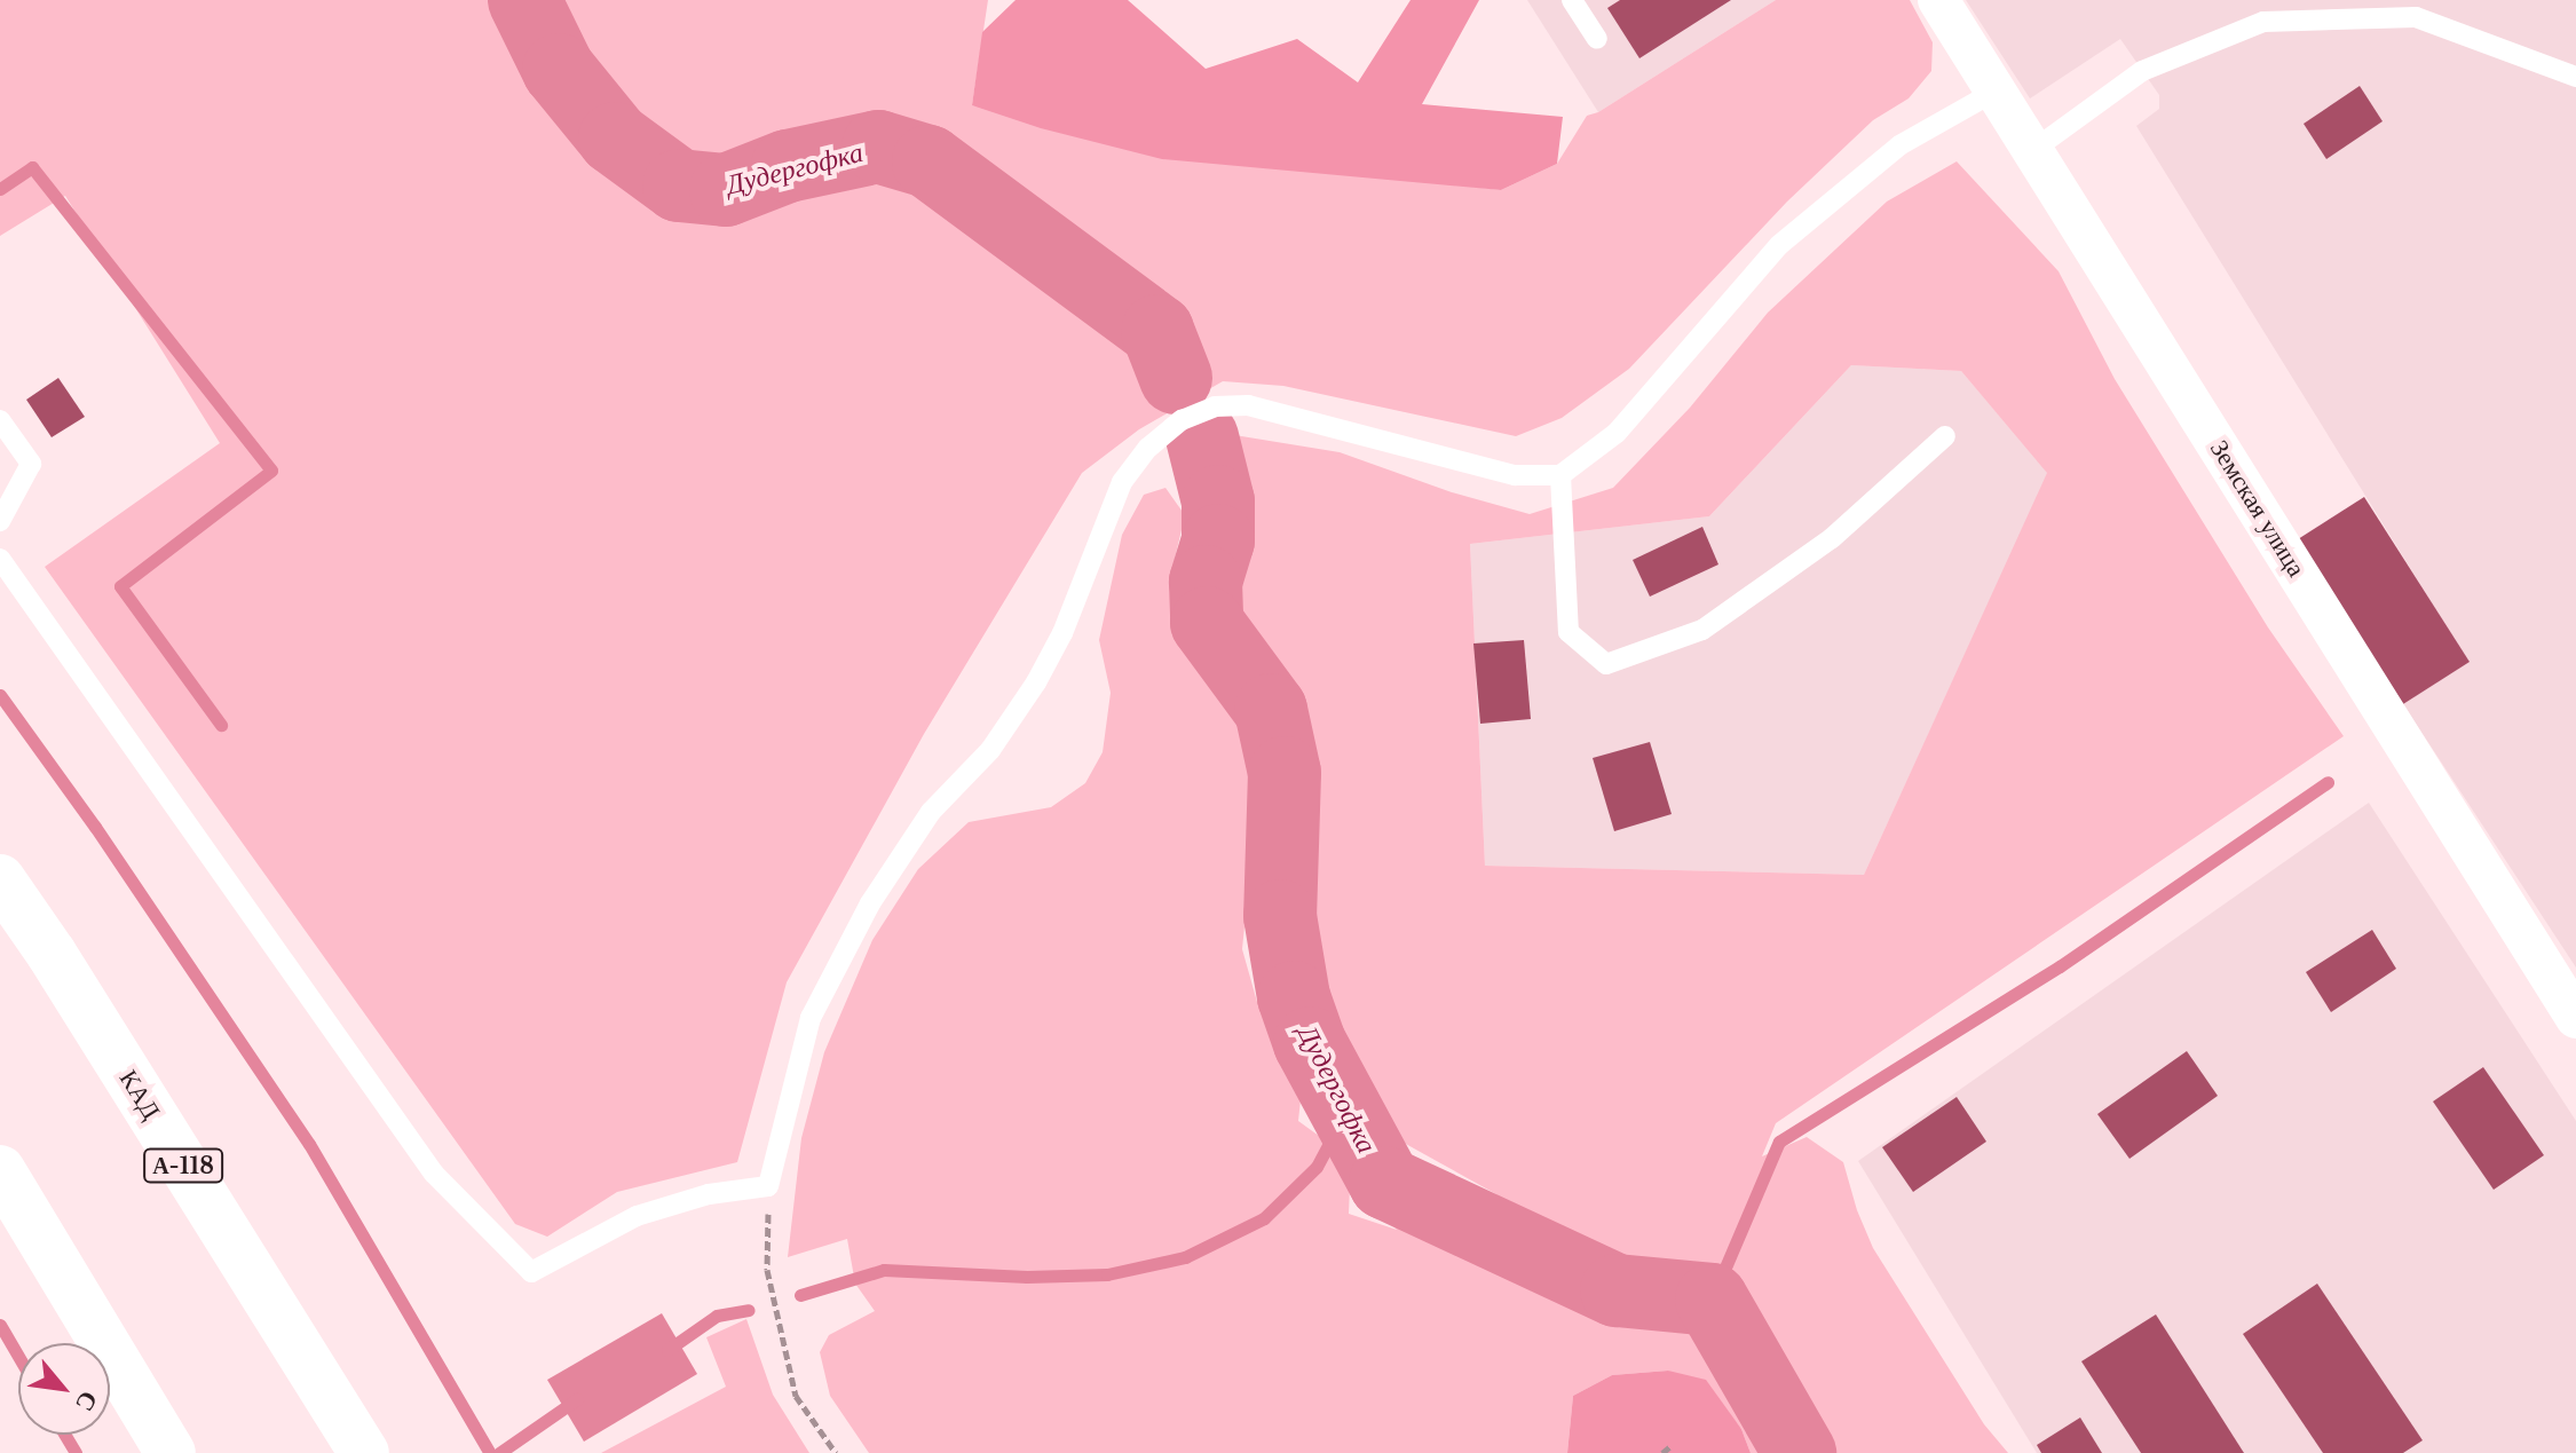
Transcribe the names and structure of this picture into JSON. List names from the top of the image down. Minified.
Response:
{"streets":{"highway":["КАД","А-118"],"street":["Земская улица"]},"water":["Дудергофка"],"north":"bottom right"}
